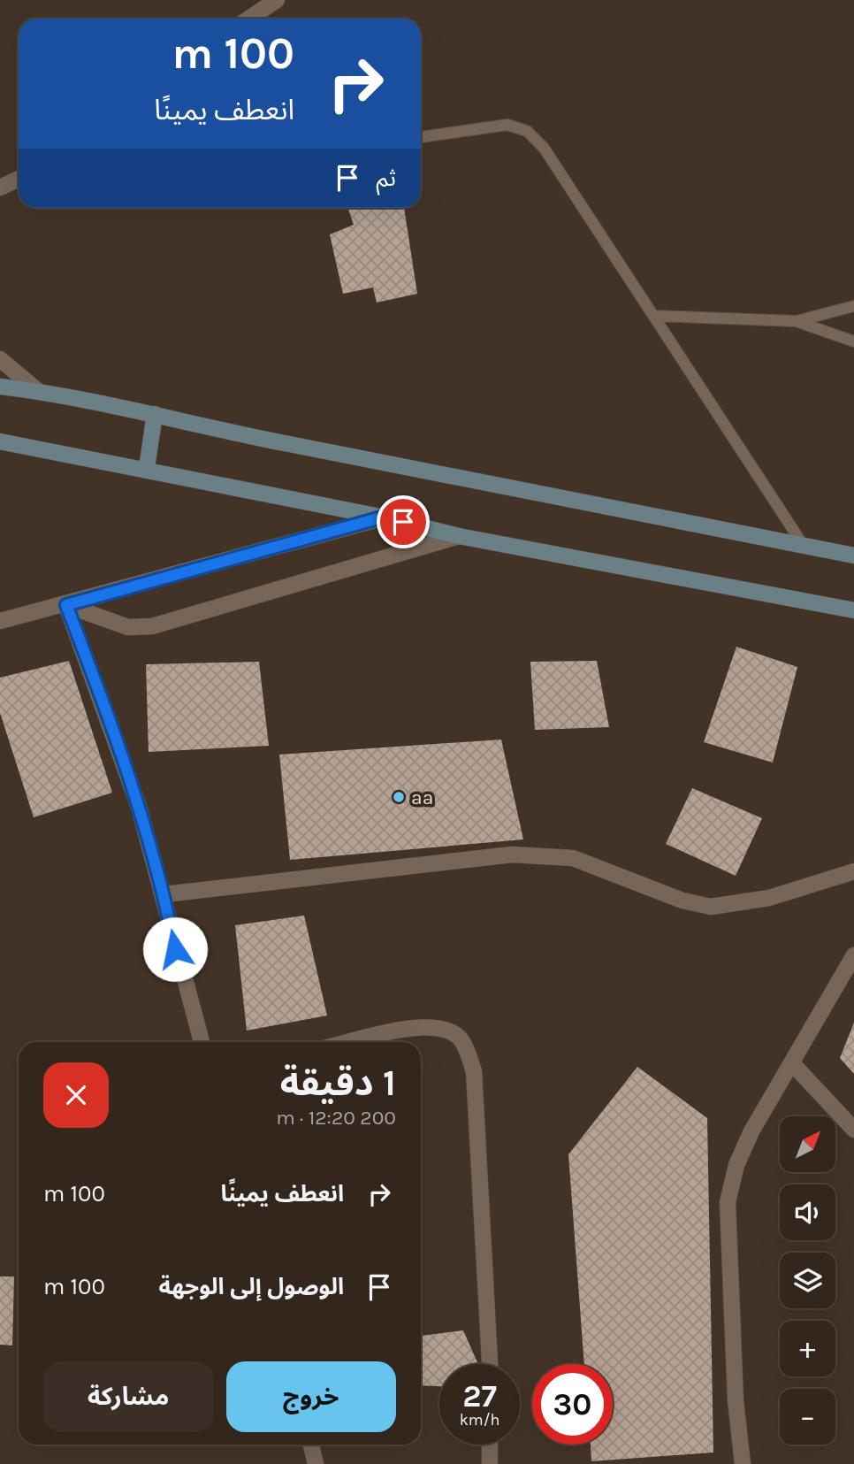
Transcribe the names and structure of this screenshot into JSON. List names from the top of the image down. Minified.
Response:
{"places":["aa"],"north":"top right","page":{"turn":["100 m","انعطف يمينًا"],"then":"ثم","heading":["1 دقيقة","200 m · 12:20"],"map_buttons":["+","−"],"list":[{"name":"انعطف يمينًا","value":"100 m"},{"name":"الوصول إلى الوجهة","value":"100 m"}],"buttons":["خروج","مشاركة"],"speed":"27 km/h","limit":"30"}}
